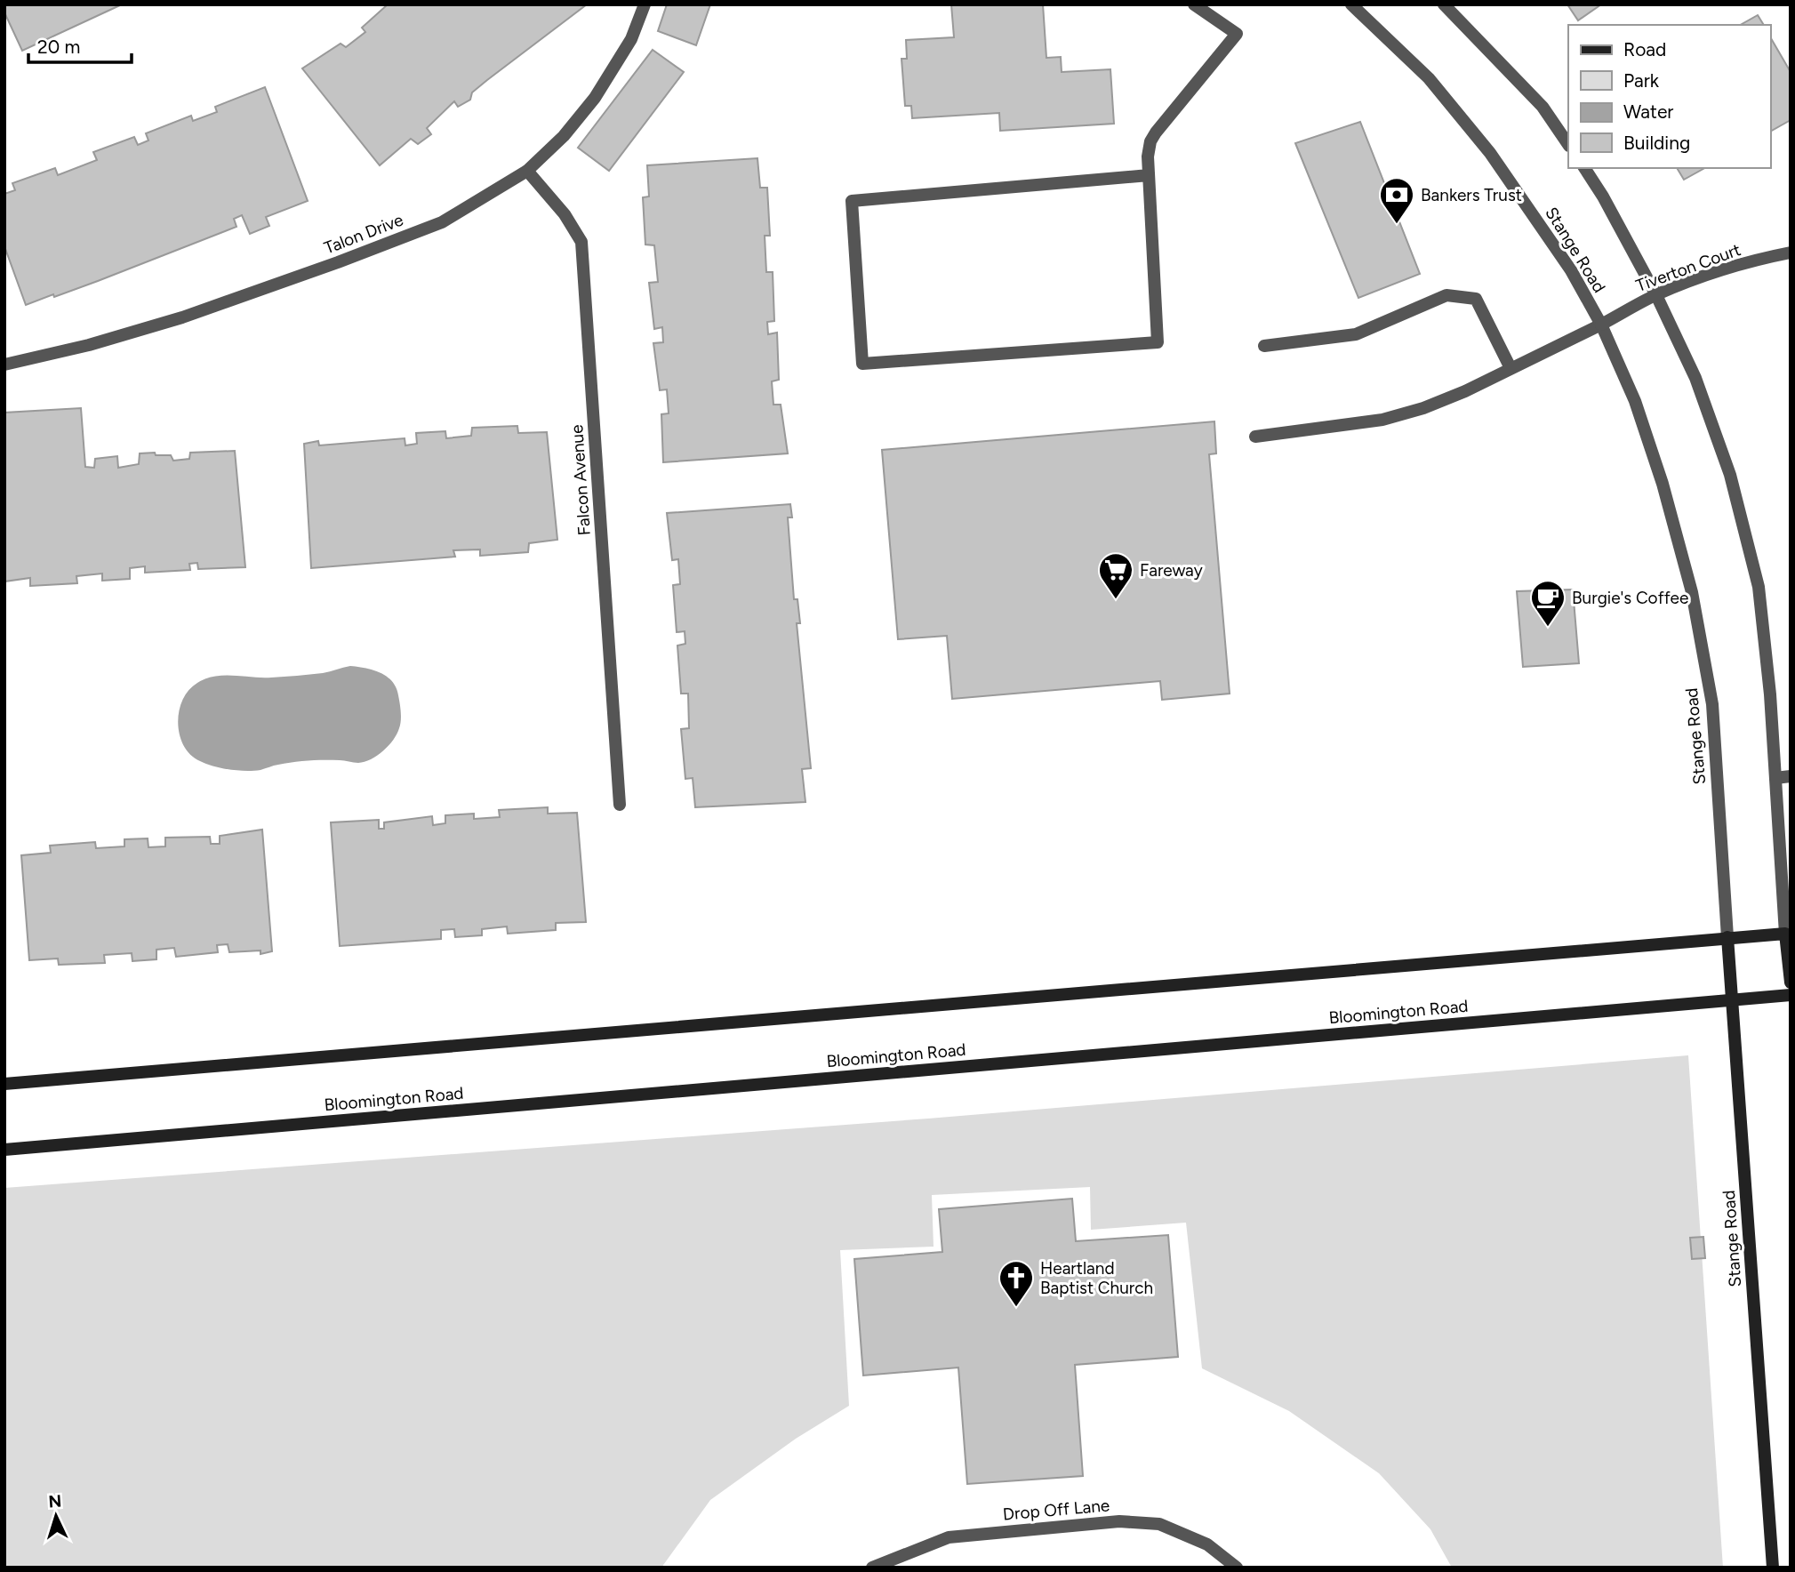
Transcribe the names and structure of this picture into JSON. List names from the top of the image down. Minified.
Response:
{"streets":{"main road":["Stange Road","Bloomington Road"],"street":["Talon Drive","Tiverton Court","Falcon Avenue","Drop Off Lane"]},"crossings":[["Talon Drive","Falcon Avenue"],["Stange Road","Tiverton Court"],["Stange Road","Bloomington Road"]],"places":{"bank":["Bankers Trust"],"supermarket":["Fareway"],"cafe":["Burgie's Coffee"],"church":["Heartland Baptist Church"]},"legend":["Road","Park","Water","Building"],"scale_bar":"20 m","north":"top"}
